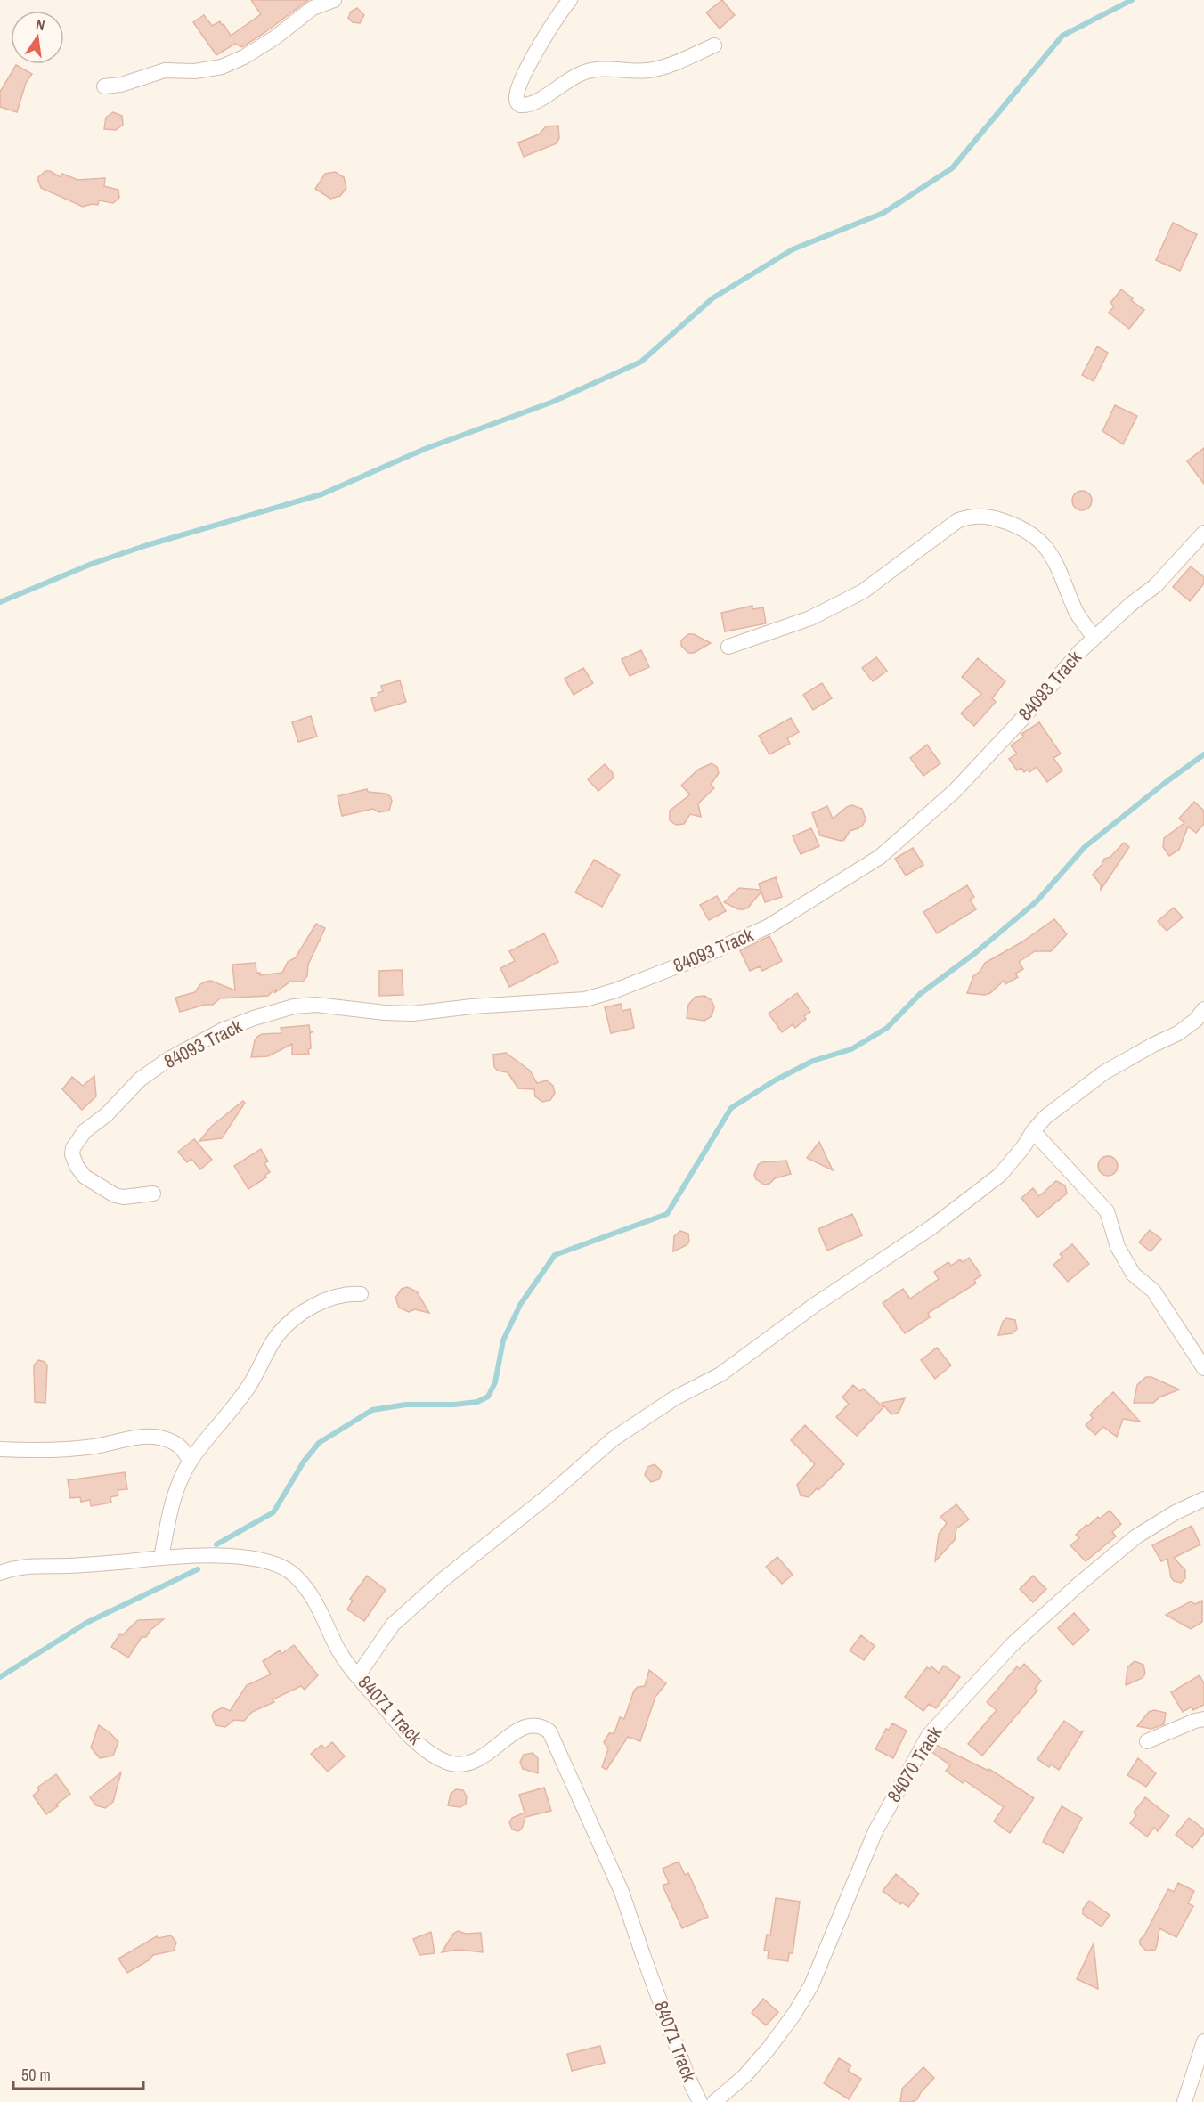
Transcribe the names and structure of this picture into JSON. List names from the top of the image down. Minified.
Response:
{"streets":{"street":["84093 Track","84071 Track","84070 Track"]},"scale_bar":"50 m","north":"top"}
